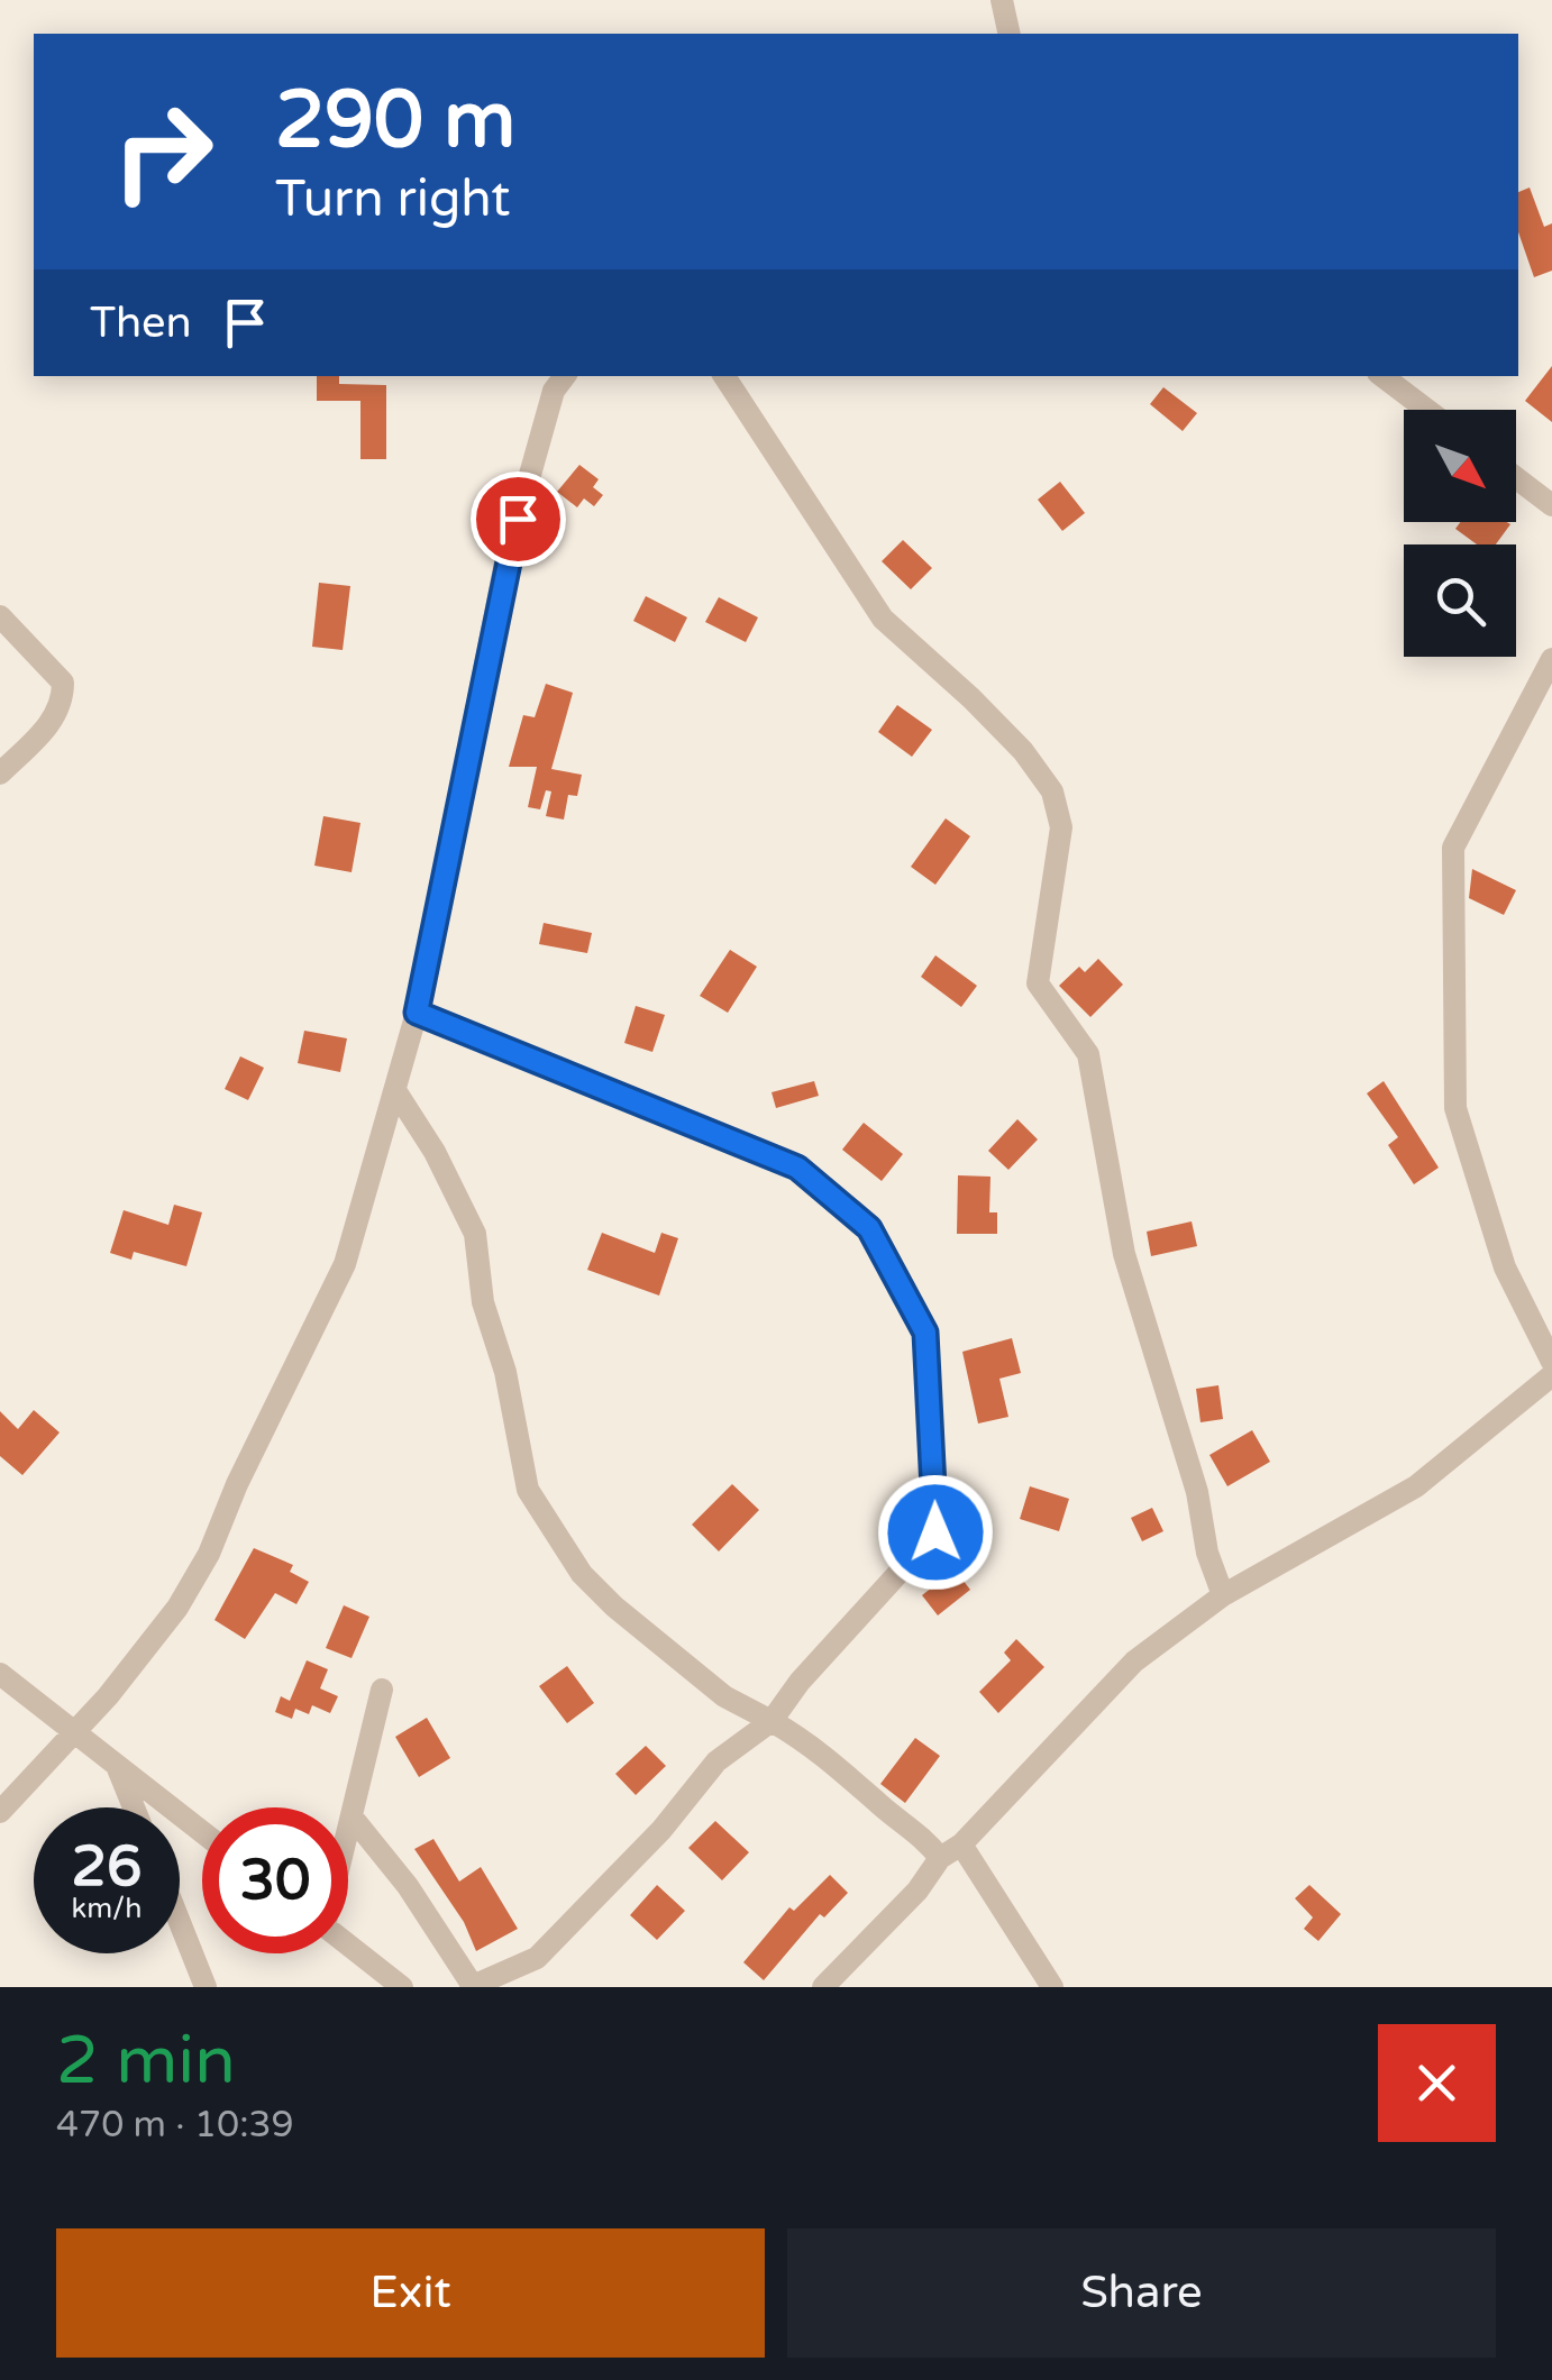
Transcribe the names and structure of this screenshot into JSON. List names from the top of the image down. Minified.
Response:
{"north":"bottom right","page":{"turn":["290 m","Turn right"],"then":"Then","speed":"26 km/h","limit":"30","heading":["2 min","470 m · 10:39"],"buttons":["Exit","Share"]}}
